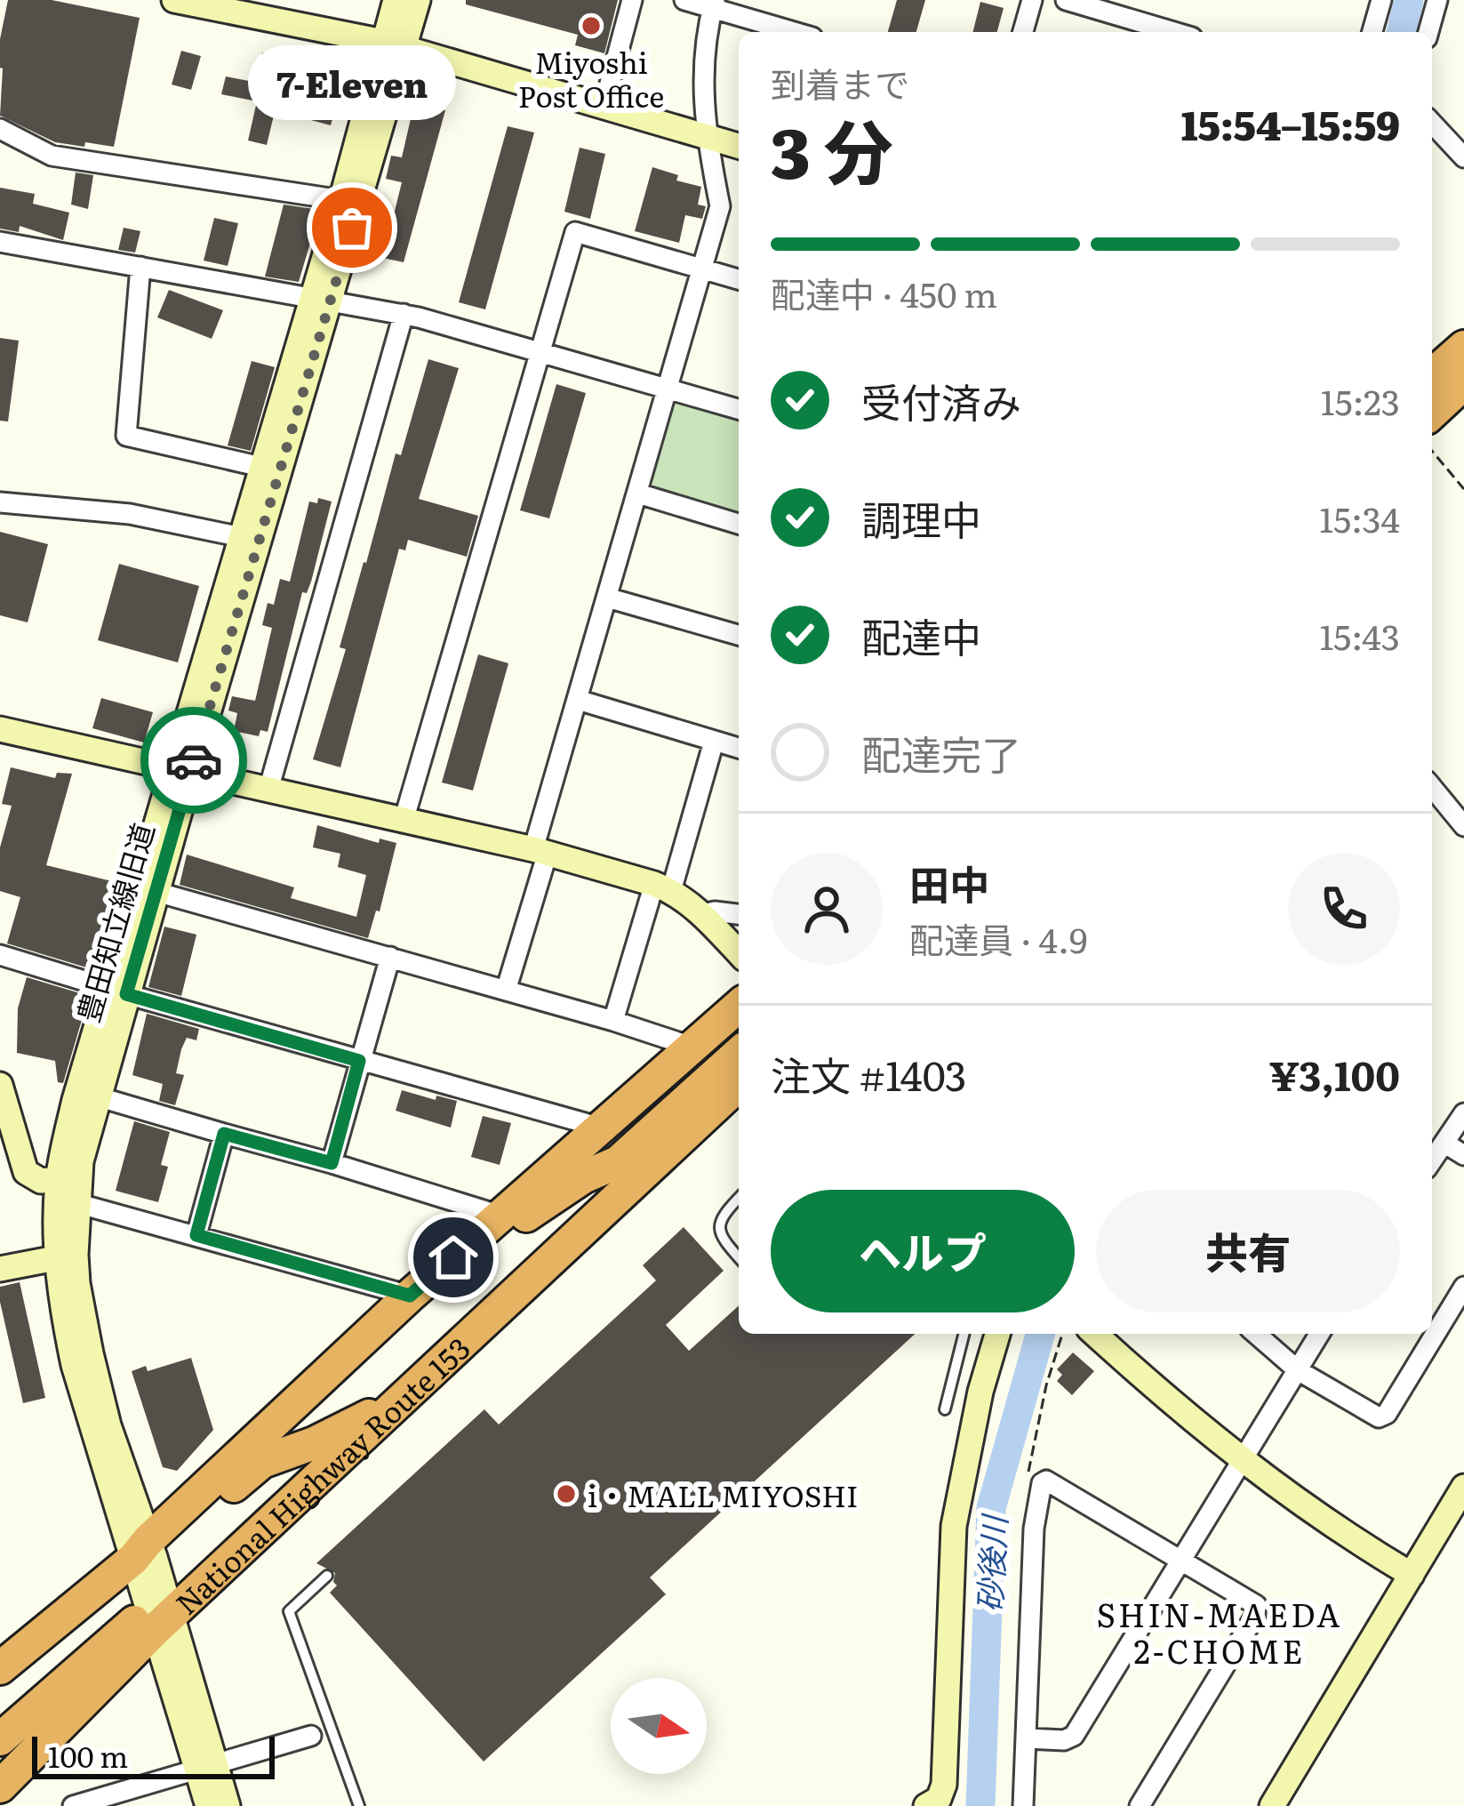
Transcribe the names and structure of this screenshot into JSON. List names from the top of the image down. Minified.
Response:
{"streets":{"highway":["National Highway Route 153"],"street":["豊田知立線旧道"]},"crossings":[["豊田知立線旧道","National Highway Route 153"]],"districts":["SHIN-MAEDA 2-CHOME"],"water":["砂後川"],"places":["Miyoshi Post Office","7-Eleven","i・MALL MIYOSHI"],"scale_bar":"100 m","north":"right","page":{"heading":["3 分","到着まで","15:54–15:59"],"panel":["田中","配達員 · 4.9","注文 #1403","¥3,100"],"bubble":"7-Eleven","bar":"配達中 · 450 m","list":[["受付済み","15:23"],["調理中","15:34"],["配達中","15:43"],"配達完了"],"buttons":["ヘルプ","共有"],"scale":"100 m"}}
